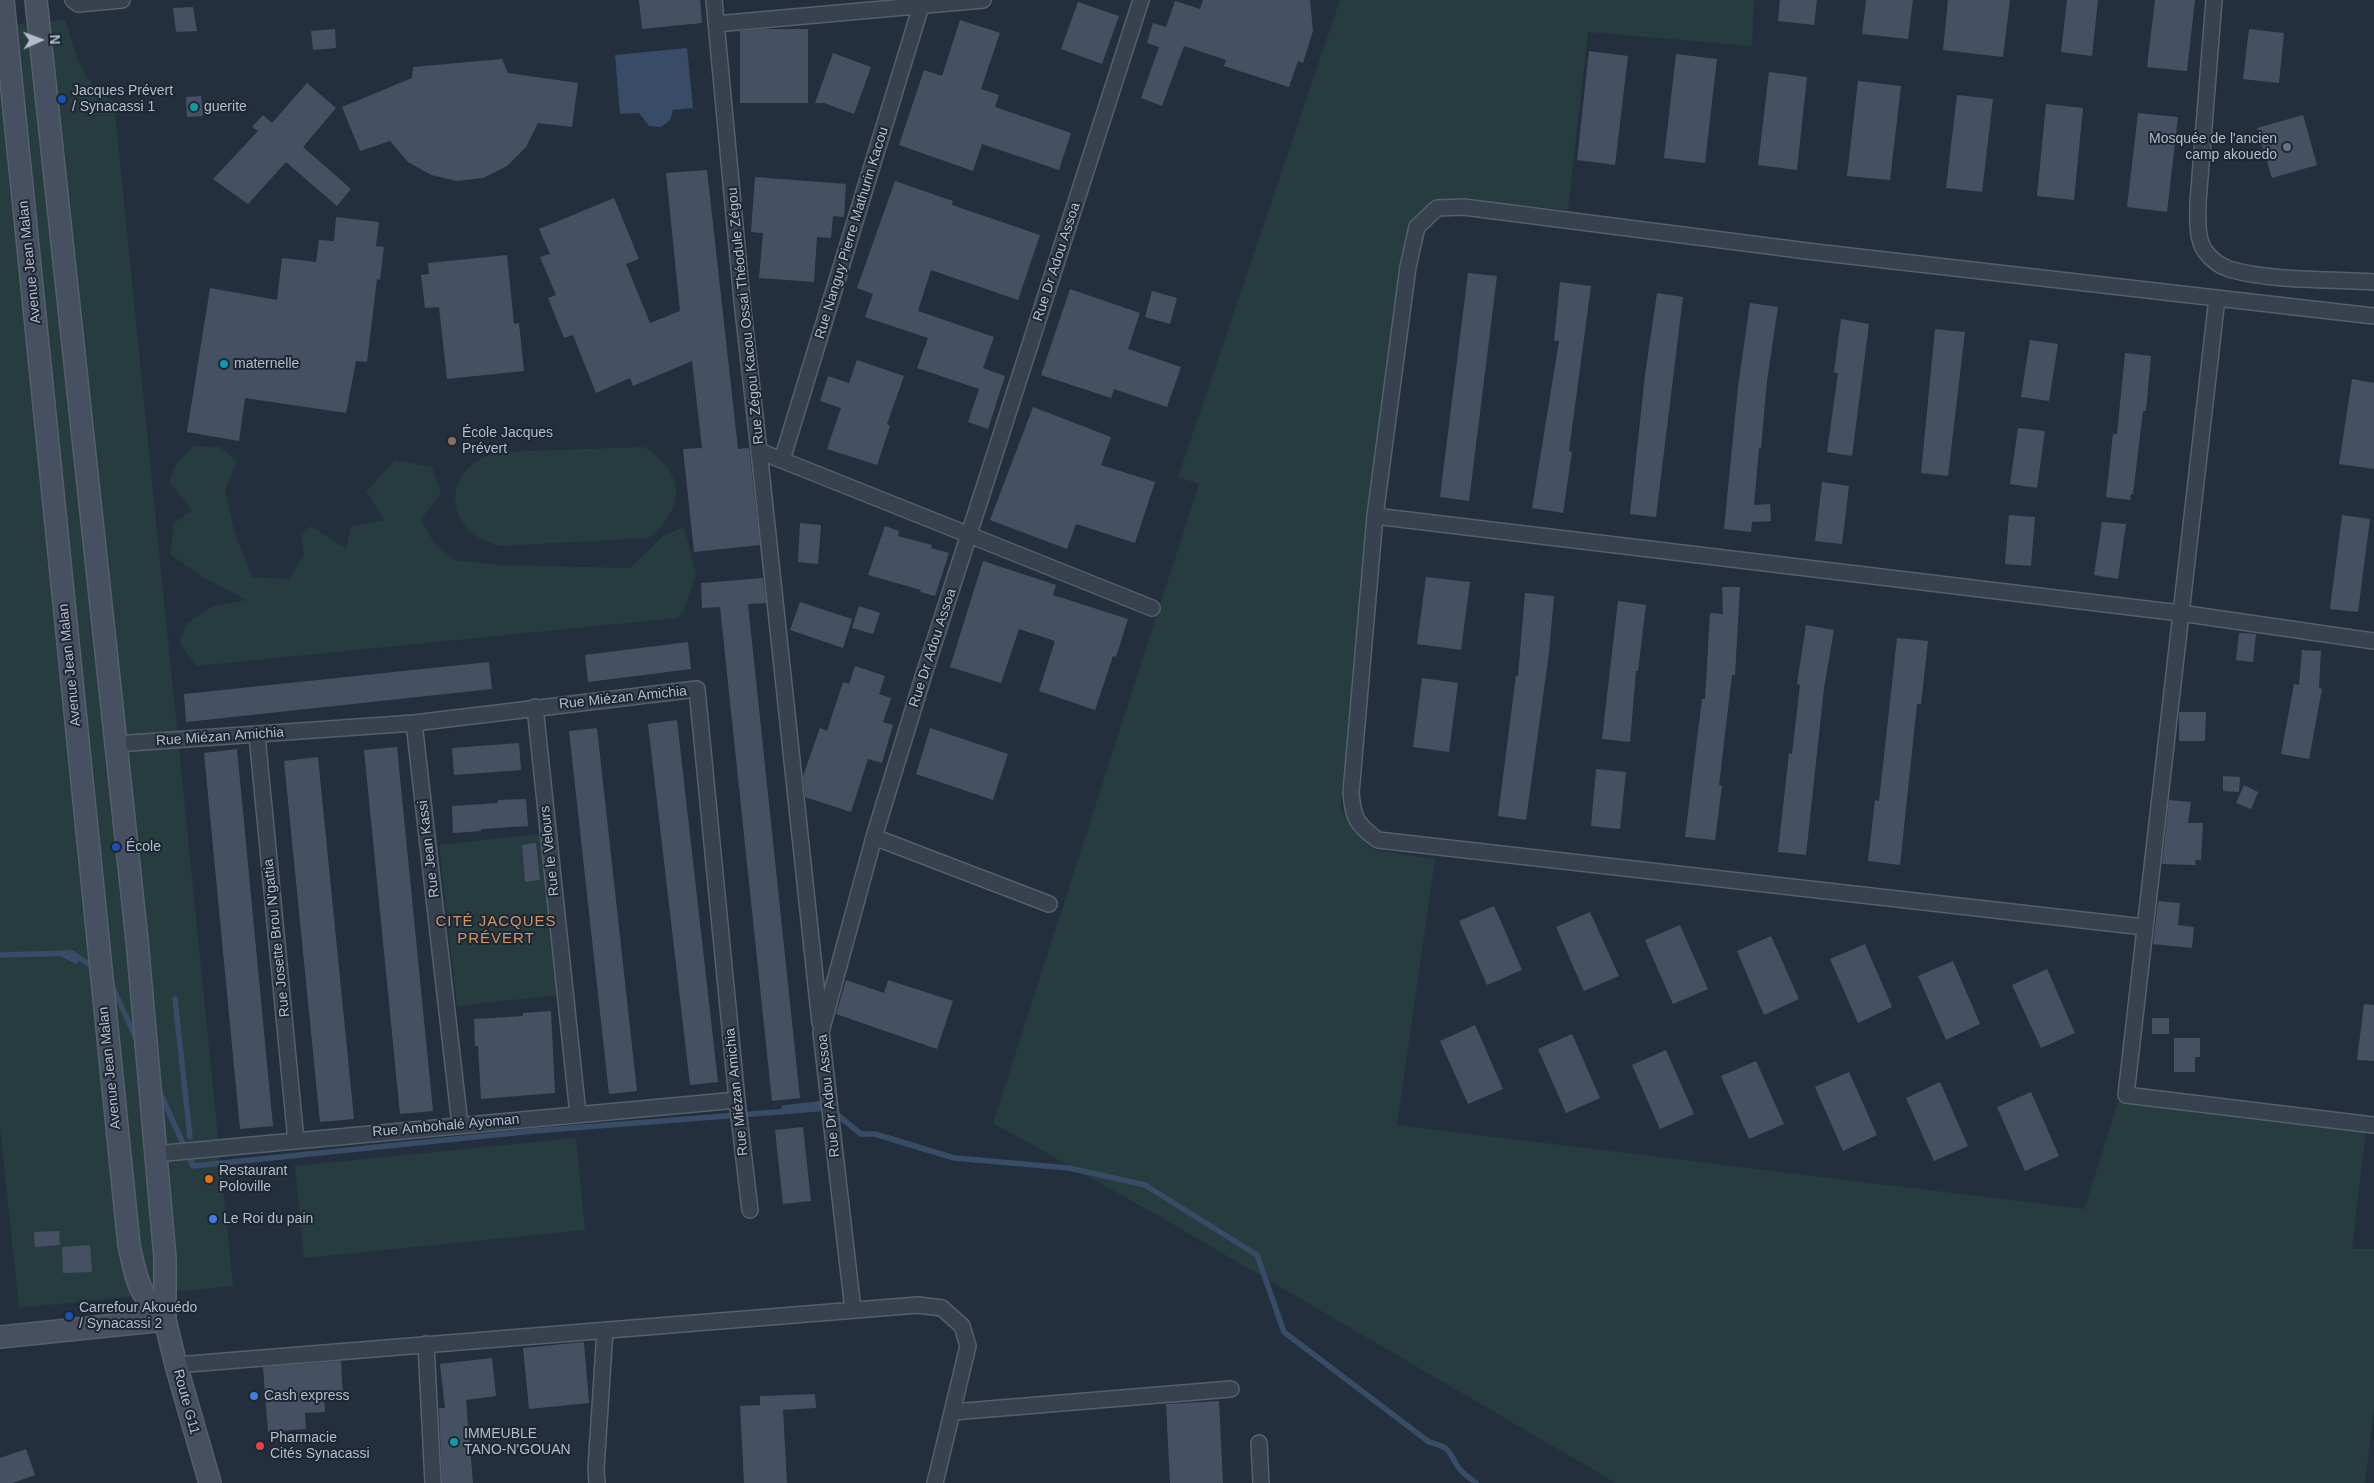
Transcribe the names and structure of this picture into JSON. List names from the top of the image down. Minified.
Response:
{"streets":{"main road":["Avenue Jean Malan","Route G11"],"street":["Rue Nanguy Pierre Mathurin Kacou","Rue Dr Adou Assoa","Rue Zégou Kacou Ossai Théodule Zégou","Rue Miézan Amichia","Rue Jean Kassi","Rue le Velours","Rue Josette Brou N'gattia","Rue Ambohalé Ayoman"]},"crossings":[["Rue Nanguy Pierre Mathurin Kacou","Rue Zégou Kacou Ossai Théodule Zégou"],["Avenue Jean Malan","Route G11"],["Rue Dr Adou Assoa","Rue Zégou Kacou Ossai Théodule Zégou"],["Rue Miézan Amichia","Rue Jean Kassi"],["Rue Miézan Amichia","Rue le Velours"],["Rue Miézan Amichia","Rue Josette Brou N'gattia"],["Rue Miézan Amichia","Rue Ambohalé Ayoman"],["Rue Jean Kassi","Rue Ambohalé Ayoman"],["Rue le Velours","Rue Ambohalé Ayoman"],["Rue Josette Brou N'gattia","Rue Ambohalé Ayoman"]],"districts":["CITÉ JACQUES PRÉVERT"],"places":["Jacques Prévert / Synacassi 1","guerite","Mosquée de l'ancien camp akouedo","maternelle","École Jacques Prévert","École","Restaurant Poloville","Le Roi du pain","Carrefour Akouédo / Synacassi 2","Cash express","IMMEUBLE TANO-N'GOUAN","Pharmacie Cités Synacassi"],"north":"right"}
